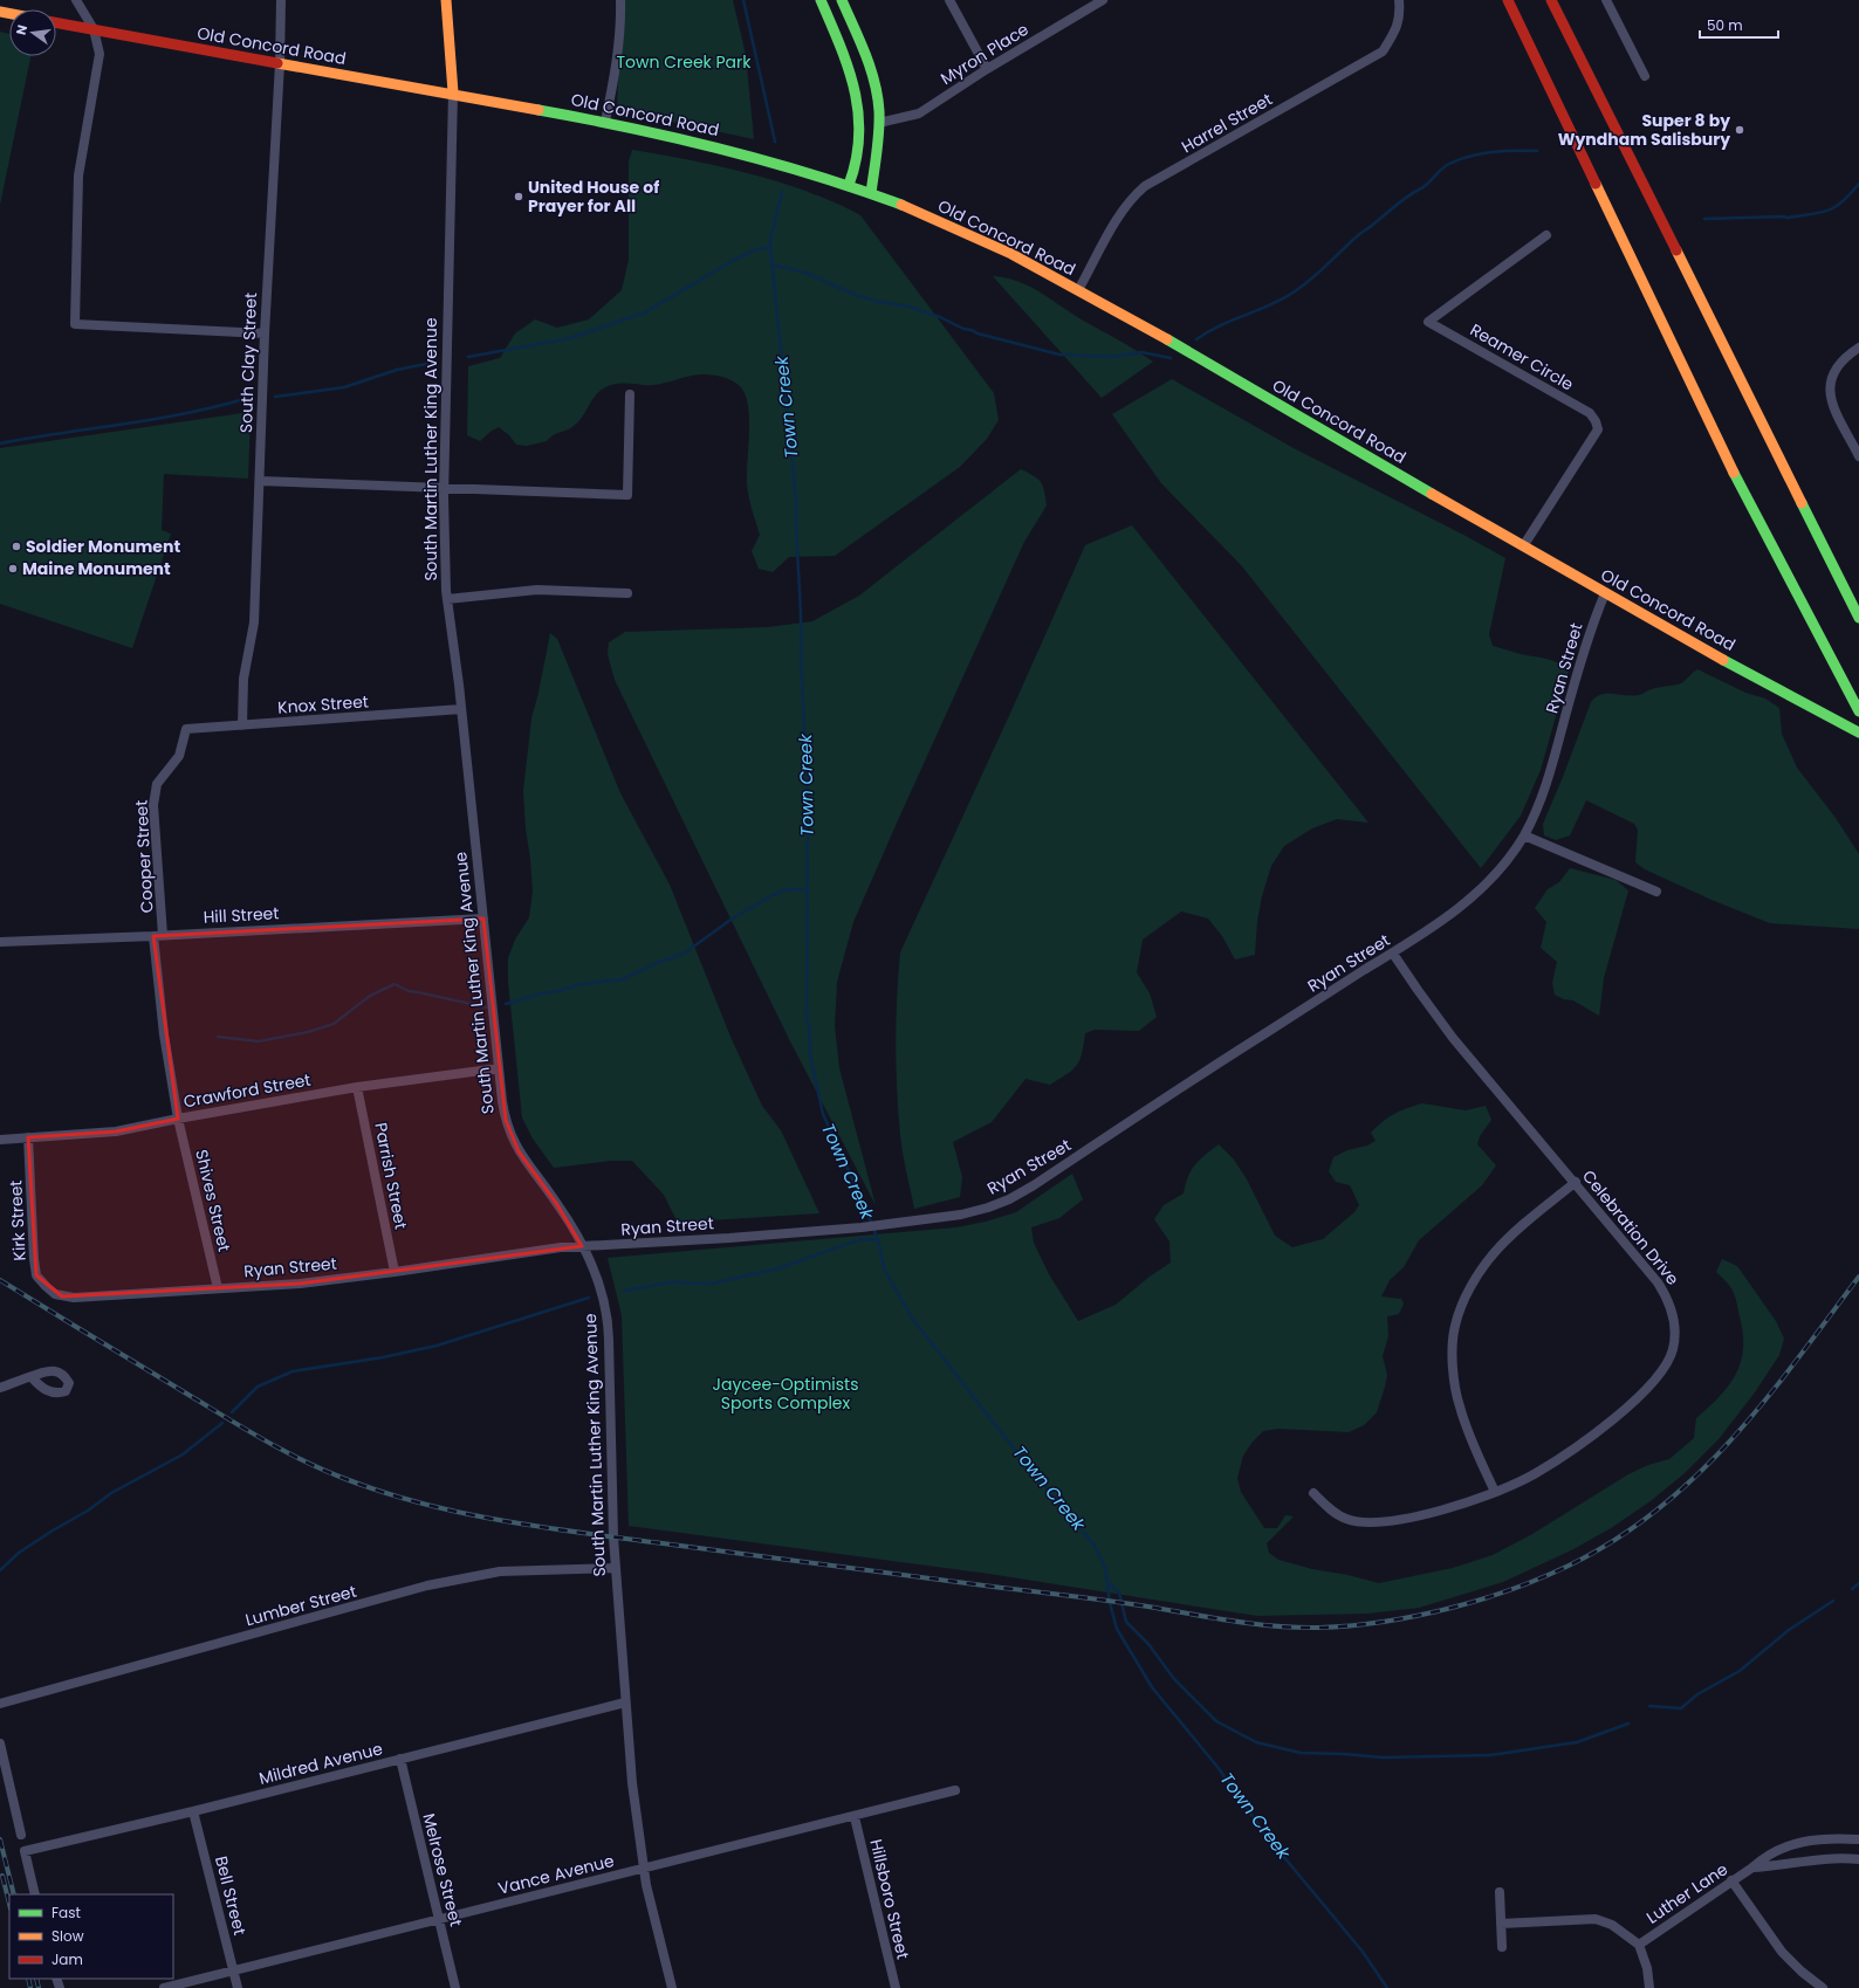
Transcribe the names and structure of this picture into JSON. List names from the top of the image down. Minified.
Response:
{"streets":{"main road":["Old Concord Road","South Martin Luther King Avenue"],"street":["Myron Place","Harrel Street","Reamer Circle","South Clay Street","Ryan Street","Knox Street","Cooper Street","Hill Street","Crawford Street","Parrish Street","Shives Street","Kirk Street","Celebration Drive","Lumber Street","Mildred Avenue","Melrose Street","Vance Avenue","Luther Lane","Bell Street","Hillsboro Street"]},"crossings":[["Old Concord Road","Harrel Street"],["Old Concord Road","Reamer Circle"],["Old Concord Road","South Clay Street"],["Old Concord Road","South Martin Luther King Avenue"],["Old Concord Road","Ryan Street"],["South Clay Street","Knox Street"],["South Martin Luther King Avenue","Ryan Street"],["South Martin Luther King Avenue","Knox Street"],["South Martin Luther King Avenue","Hill Street"],["South Martin Luther King Avenue","Crawford Street"],["South Martin Luther King Avenue","Lumber Street"],["South Martin Luther King Avenue","Mildred Avenue"],["South Martin Luther King Avenue","Vance Avenue"],["Ryan Street","Parrish Street"],["Ryan Street","Shives Street"],["Ryan Street","Kirk Street"],["Ryan Street","Celebration Drive"],["Knox Street","Cooper Street"],["Cooper Street","Hill Street"],["Cooper Street","Crawford Street"],["Cooper Street","Shives Street"],["Crawford Street","Parrish Street"],["Crawford Street","Shives Street"],["Crawford Street","Kirk Street"],["Mildred Avenue","Melrose Street"],["Mildred Avenue","Bell Street"],["Melrose Street","Vance Avenue"],["Vance Avenue","Bell Street"],["Vance Avenue","Hillsboro Street"]],"water":["Town Creek"],"parks":["Town Creek Park","Jaycee-Optimists Sports Complex"],"places":["Super 8 by Wyndham Salisbury","United House of Prayer for All","Soldier Monument","Maine Monument"],"legend":["Fast","Slow","Jam"],"scale_bar":"50 m","north":"left"}
